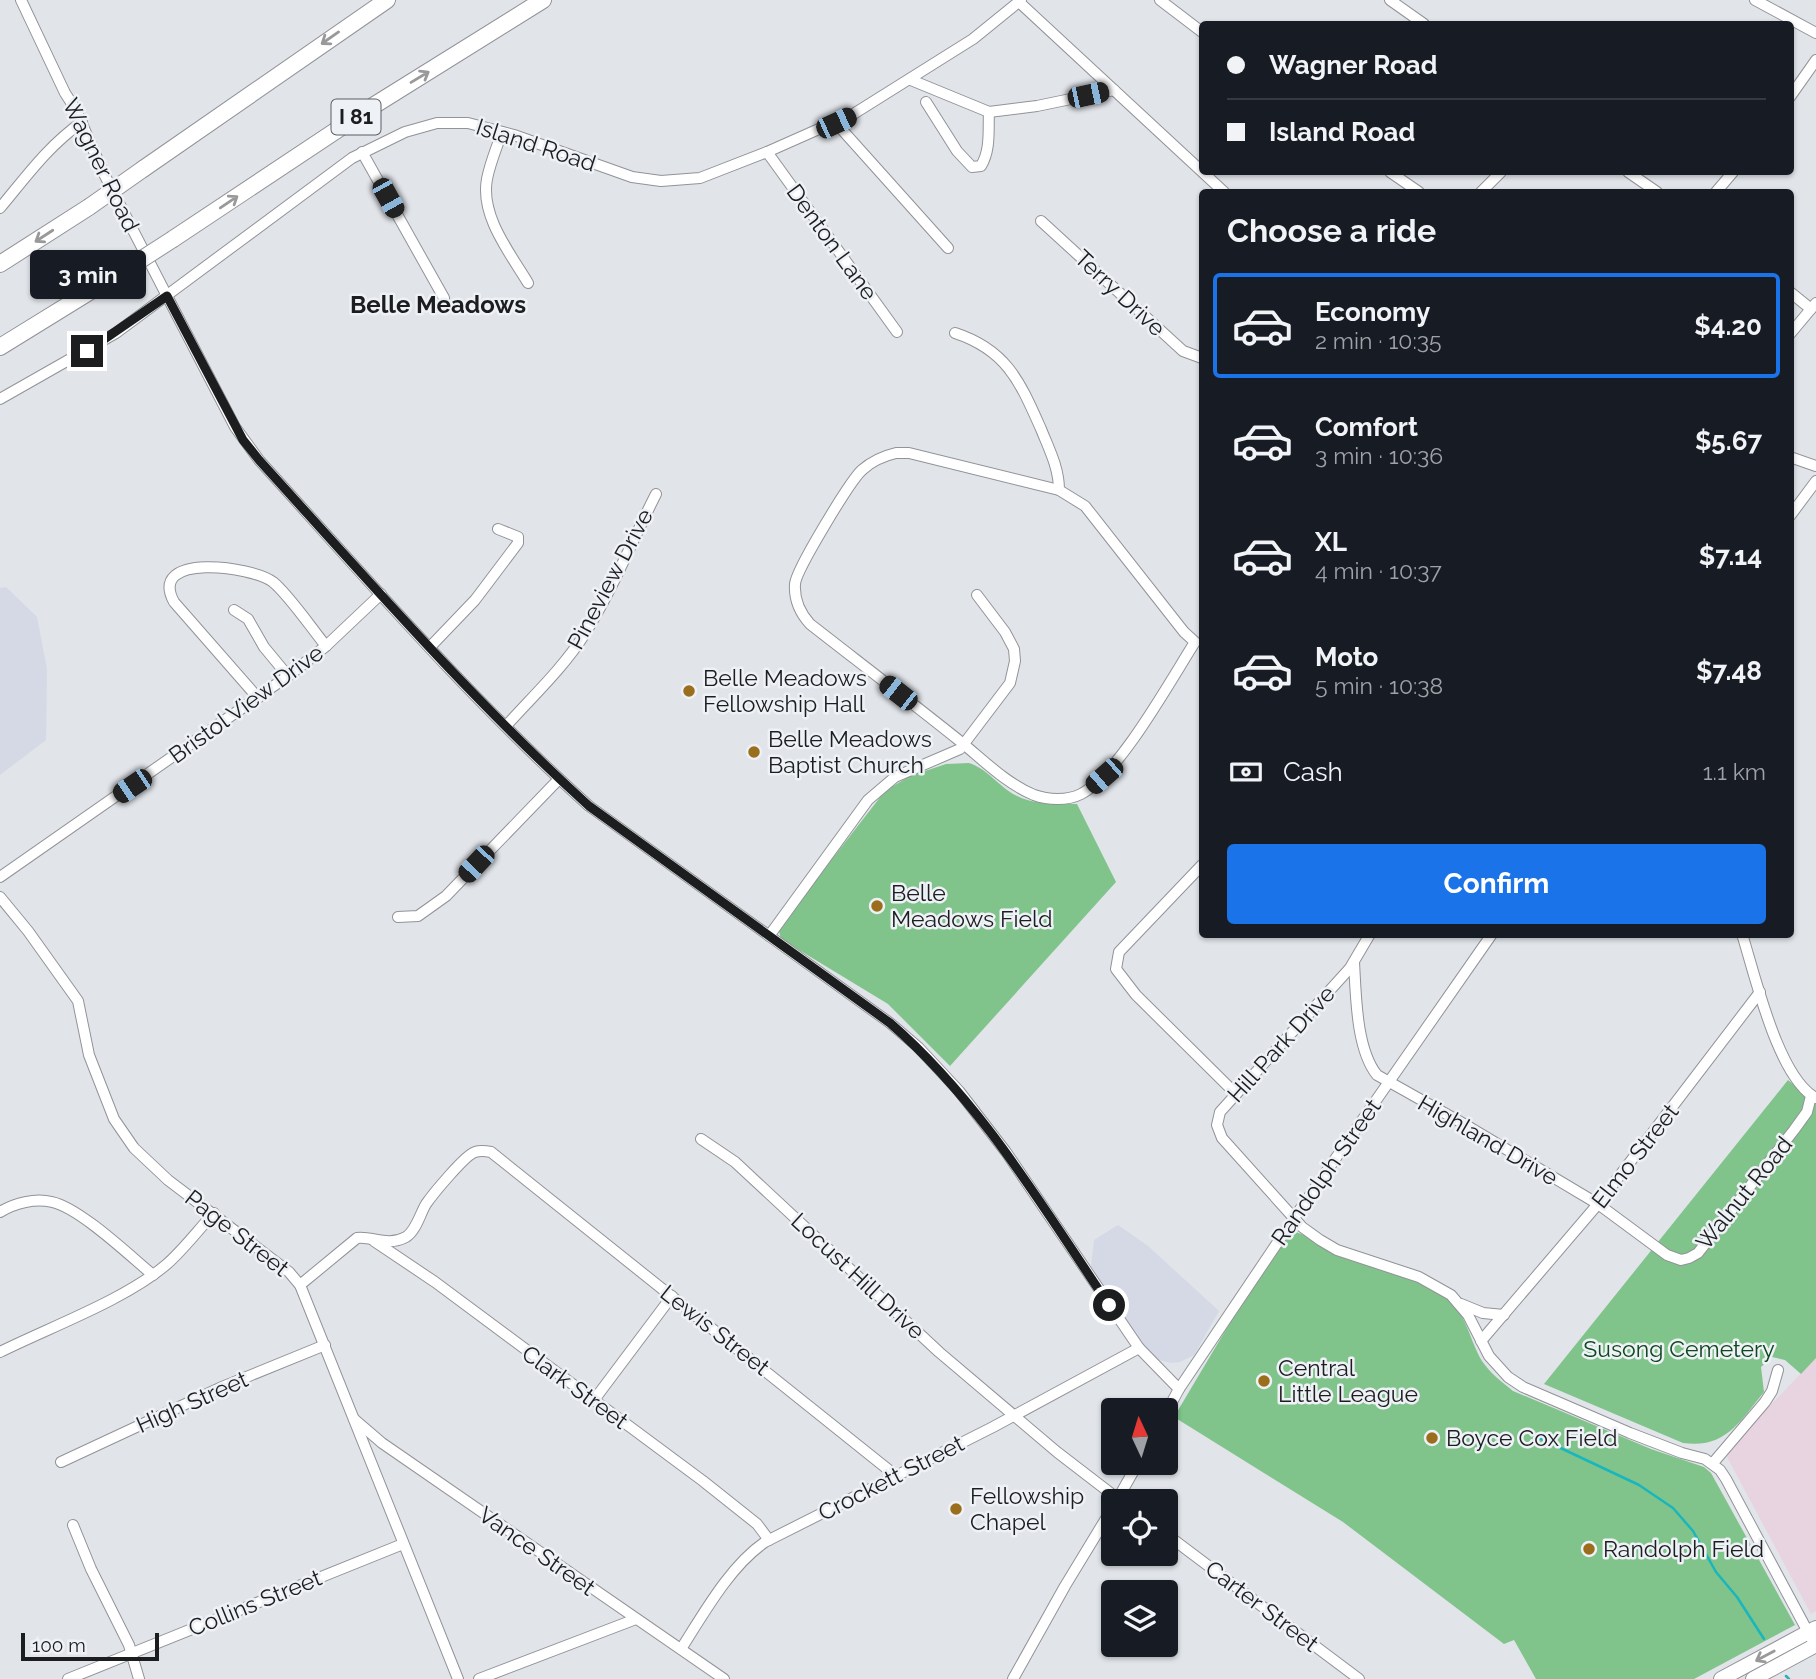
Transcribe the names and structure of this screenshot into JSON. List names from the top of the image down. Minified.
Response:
{"streets":{"highway":["I 81"],"street":["Island Road","Wagner Road","Denton Lane","Terry Drive","Pineview Drive","Bristol View Drive","Hill Park Drive","Highland Drive","Elmo Street","Randolph Street","Walnut Road","Page Street","Locust Hill Drive","Lewis Street","Clark Street","High Street","Crockett Street","Vance Street","Collins Street","Carter Street"]},"crossings":[["Island Road","Wagner Road"],["Island Road","Denton Lane"],["Wagner Road","Pineview Drive"],["Wagner Road","Bristol View Drive"],["Wagner Road","Randolph Street"],["Wagner Road","Crockett Street"],["Hill Park Drive","Highland Drive"],["Hill Park Drive","Randolph Street"],["Highland Drive","Elmo Street"],["Highland Drive","Randolph Street"],["Highland Drive","Walnut Road"],["Page Street","High Street"],["Page Street","Vance Street"],["Page Street","Collins Street"],["Locust Hill Drive","Crockett Street"],["Lewis Street","Clark Street"],["Lewis Street","Crockett Street"],["Clark Street","Crockett Street"],["Crockett Street","Vance Street"]],"districts":["Belle Meadows"],"parks":["Susong Cemetery"],"places":["Belle Meadows Fellowship Hall","Belle Meadows Baptist Church","Belle Meadows Field","Central Little League","Boyce Cox Field","Fellowship Chapel","Randolph Field"],"scale_bar":"100 m","north":"top","page":{"banner":["Wagner Road","Island Road"],"heading":"Choose a ride","bubble":"3 min","list":[{"name":"Economy","note":"2 min · 10:35","value":"$4.20"},{"name":"Comfort","note":"3 min · 10:36","value":"$5.67"},{"name":"XL","note":"4 min · 10:37","value":"$7.14"},{"name":"Moto","note":"5 min · 10:38","value":"$7.48"}],"pay":["Cash","1.1 km"],"buttons":"Confirm","scale":"100 m"}}
